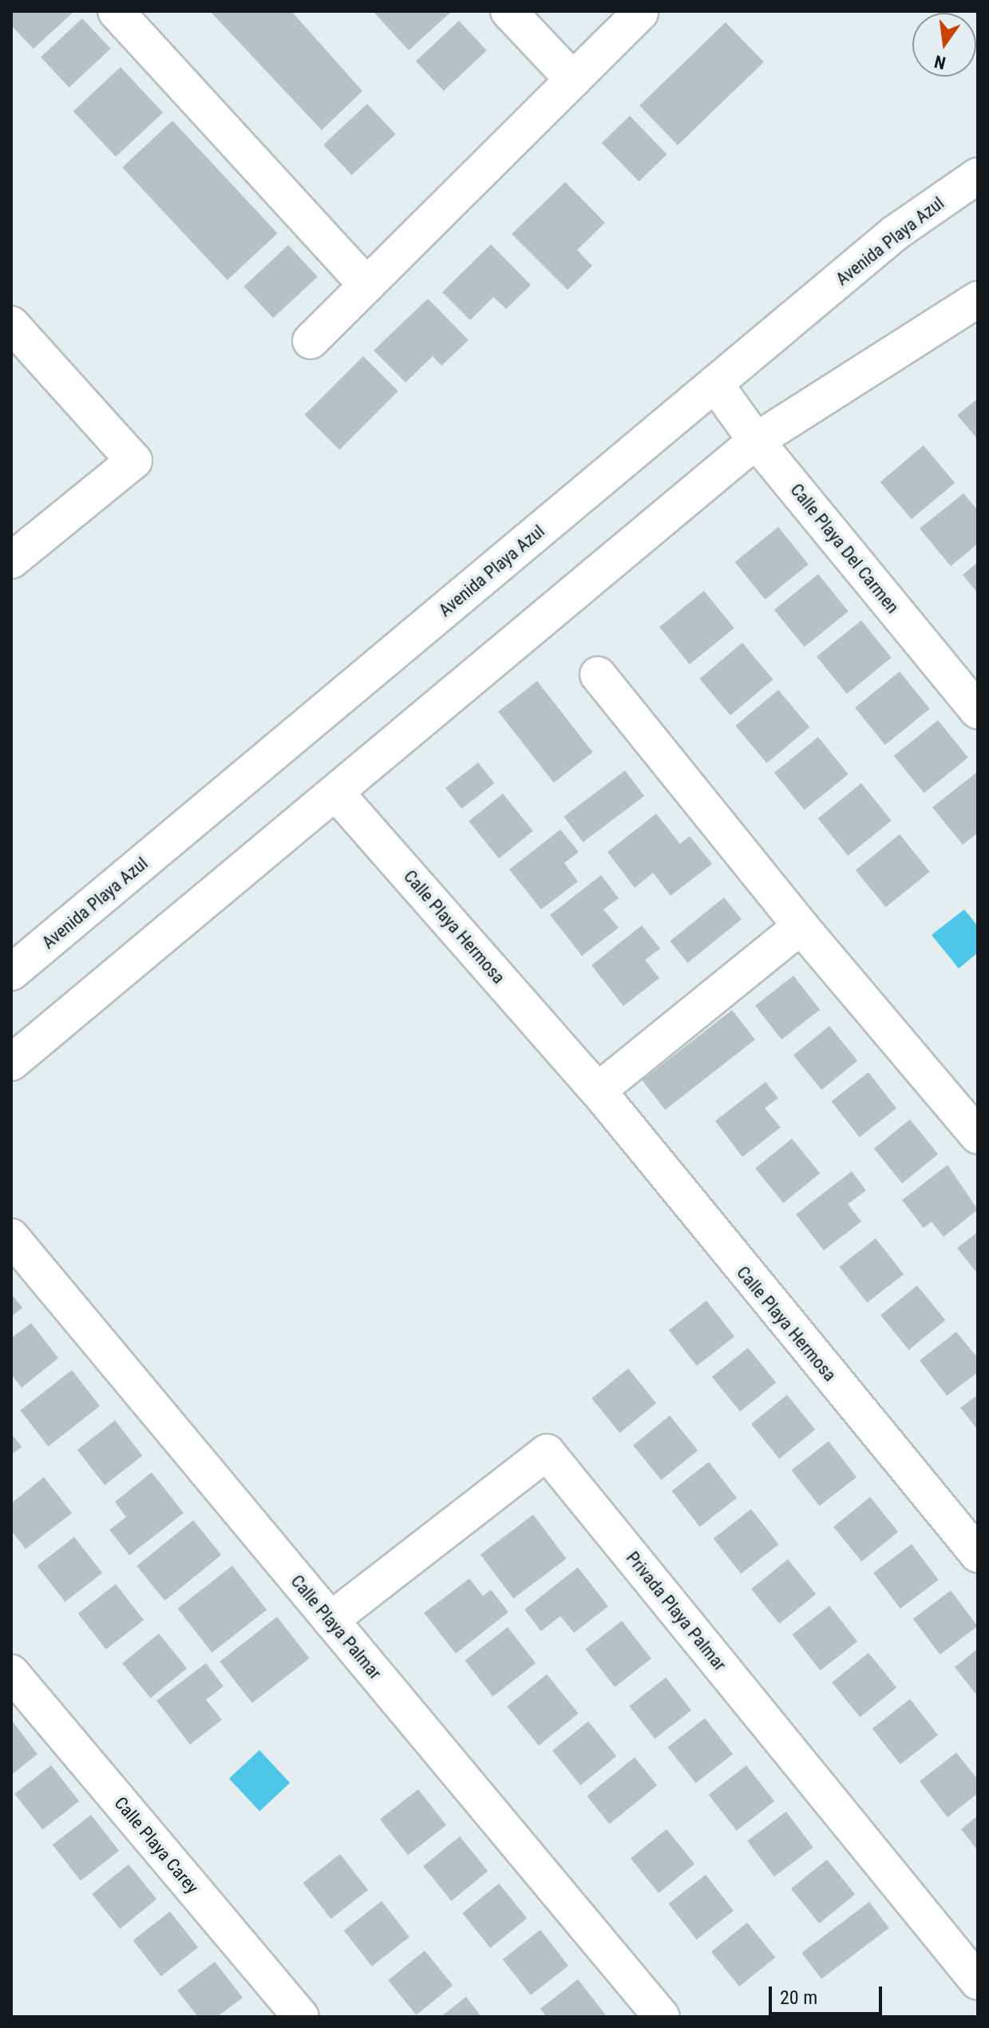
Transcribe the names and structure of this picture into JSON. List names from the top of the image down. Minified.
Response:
{"streets":{"street":["Avenida Playa Azul","Calle Playa Del Carmen","Calle Playa Hermosa","Privada Playa Palmar","Calle Playa Palmar","Calle Playa Carey"]},"crossings":[["Avenida Playa Azul","Calle Playa Del Carmen"],["Privada Playa Palmar","Calle Playa Palmar"]],"scale_bar":"20 m","north":"bottom"}
